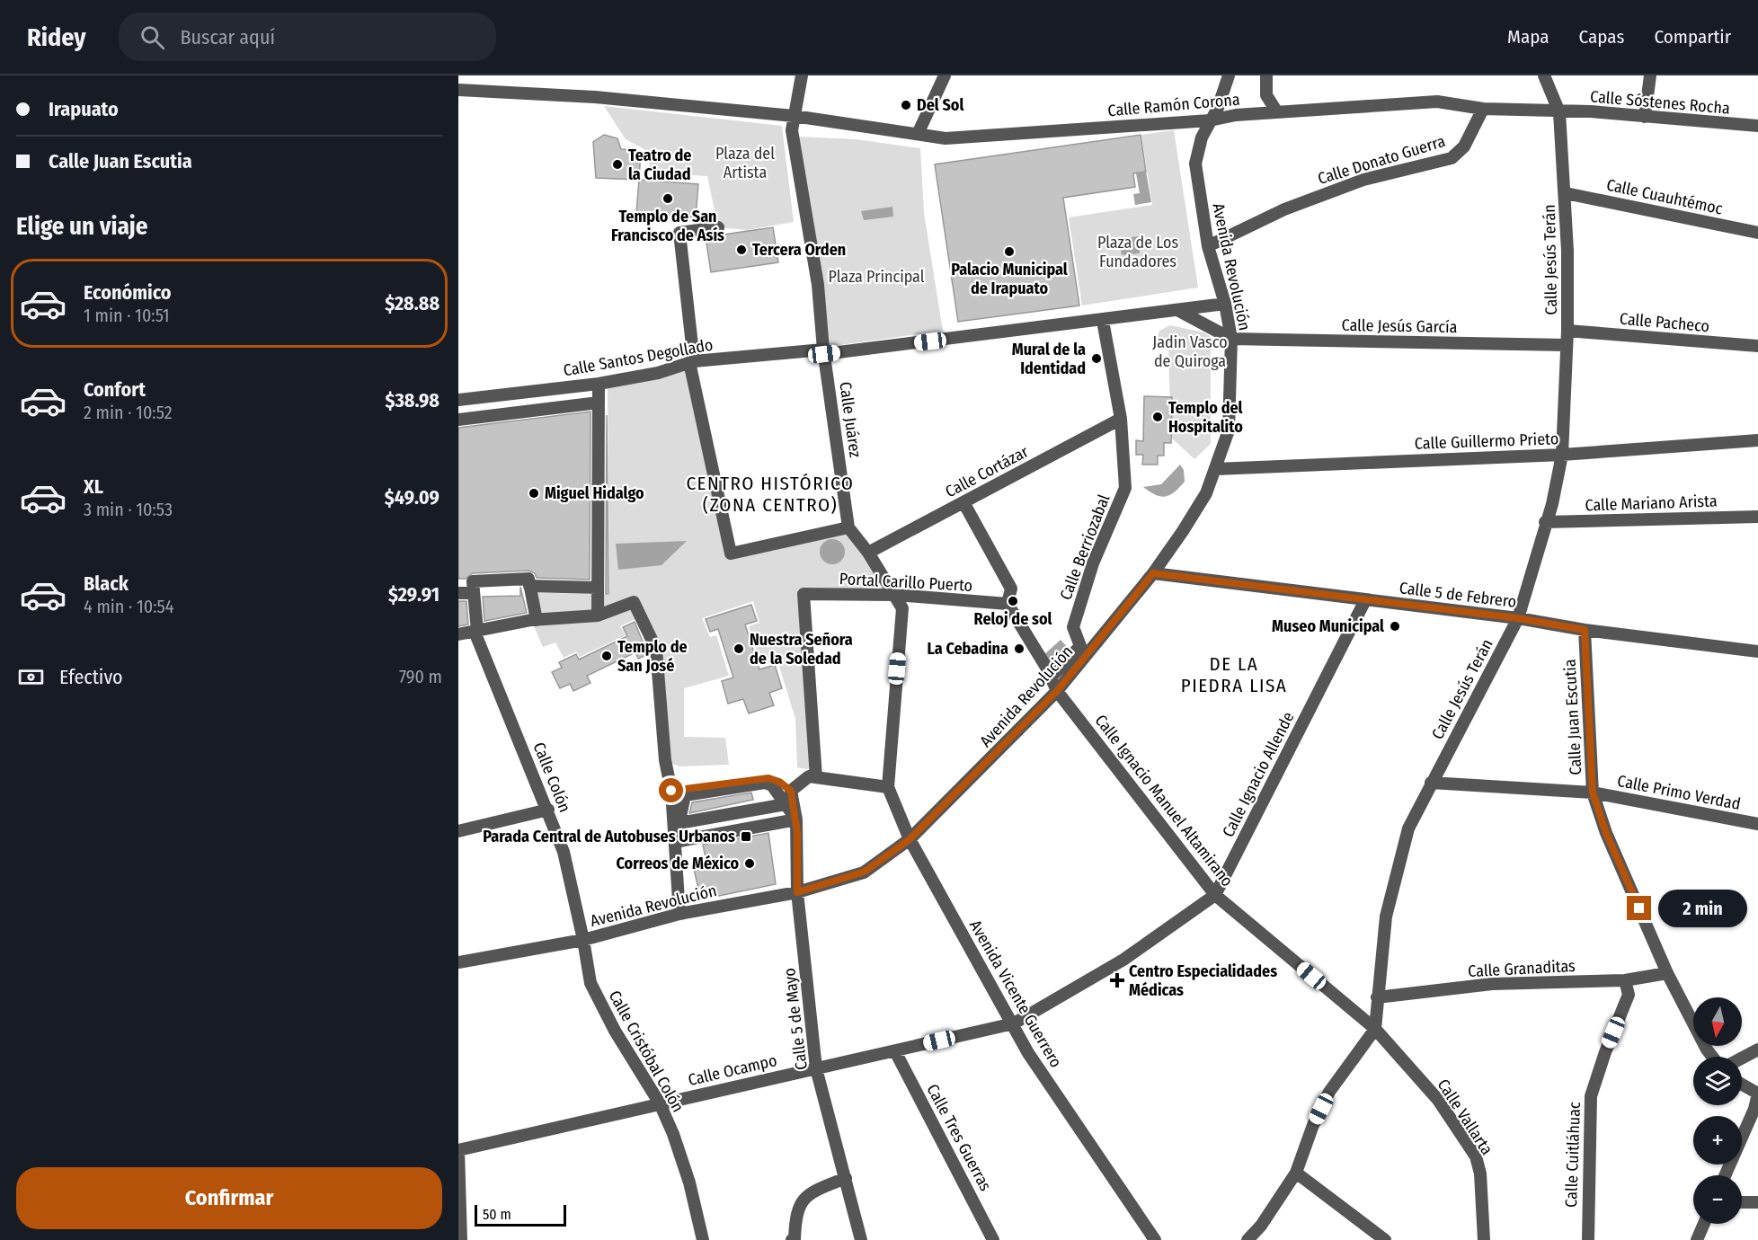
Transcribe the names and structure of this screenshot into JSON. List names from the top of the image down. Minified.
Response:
{"streets":{"street":["Calle Sóstenes Rocha","Calle Ramón Corona","Calle Donato Guerra","Calle Cuauhtémoc","Calle Jesús Terán","Avenida Revolución","Calle Pacheco","Calle Jesús García","Calle Santos Degollado","Calle Juárez","Calle Guillermo Prieto","Calle Cortázar","Calle Mariano Arista","Calle Berriozabal","Portal Carillo Puerto","Calle 5 de Febrero","Calle Juan Escutia","Calle Ignacio Allende","Calle Colón","Calle Primo Verdad","Calle Ignacio Manuel Altamirano","Calle Granaditas","Avenida Vicente Guerrero","Calle 5 de Mayo","Calle Cristóbal Colón","Calle Ocampo","Calle Vallarta","Calle Tres Guerras","Calle Cuitláhuac"]},"crossings":[["Calle Sóstenes Rocha","Calle Ramón Corona"],["Calle Sóstenes Rocha","Calle Jesús Terán"],["Calle Ramón Corona","Calle Donato Guerra"],["Calle Ramón Corona","Calle Jesús Terán"],["Calle Ramón Corona","Avenida Revolución"],["Calle Ramón Corona","Calle Juárez"],["Calle Donato Guerra","Avenida Revolución"],["Calle Cuauhtémoc","Calle Jesús Terán"],["Calle Jesús Terán","Calle Pacheco"],["Calle Jesús Terán","Calle Jesús García"],["Calle Jesús Terán","Calle Guillermo Prieto"],["Calle Jesús Terán","Calle Mariano Arista"],["Calle Jesús Terán","Calle 5 de Febrero"],["Calle Jesús Terán","Calle Primo Verdad"],["Calle Jesús Terán","Calle Ignacio Manuel Altamirano"],["Calle Jesús Terán","Calle Granaditas"],["Calle Jesús Terán","Calle Vallarta"],["Avenida Revolución","Calle Jesús García"],["Avenida Revolución","Calle Santos Degollado"],["Avenida Revolución","Calle Guillermo Prieto"],["Avenida Revolución","Calle 5 de Febrero"],["Avenida Revolución","Calle Colón"],["Avenida Revolución","Calle Ignacio Manuel Altamirano"],["Avenida Revolución","Avenida Vicente Guerrero"],["Avenida Revolución","Calle 5 de Mayo"],["Avenida Revolución","Calle Cristóbal Colón"],["Calle Santos Degollado","Calle Juárez"],["Calle Santos Degollado","Calle Berriozabal"],["Calle Cortázar","Calle Berriozabal"],["Calle Berriozabal","Calle Ignacio Manuel Altamirano"],["Portal Carillo Puerto","Calle Ignacio Manuel Altamirano"],["Calle 5 de Febrero","Calle Juan Escutia"],["Calle 5 de Febrero","Calle Ignacio Allende"],["Calle Juan Escutia","Calle Primo Verdad"],["Calle Juan Escutia","Calle Granaditas"],["Calle Ignacio Allende","Calle Ignacio Manuel Altamirano"],["Calle Ignacio Allende","Avenida Vicente Guerrero"],["Calle Ignacio Allende","Calle Ocampo"],["Calle Colón","Calle Cristóbal Colón"],["Calle Ignacio Manuel Altamirano","Calle Vallarta"],["Calle Granaditas","Calle Cuitláhuac"],["Avenida Vicente Guerrero","Calle Ocampo"],["Calle 5 de Mayo","Calle Ocampo"],["Calle Cristóbal Colón","Calle Ocampo"],["Calle Ocampo","Calle Tres Guerras"]],"districts":["CENTRO HISTÓRICO (ZONA CENTRO)","DE LA PIEDRA LISA"],"parks":["Plaza del Artista","Plaza de Los Fundadores","Plaza Principal","Jadin Vasco de Quiroga"],"places":{"other":["Del Sol","Teatro de la Ciudad","Templo de San Francisco de Asís","Tercera Orden","Palacio Municipal de Irapuato","Mural de la Identidad","Templo del Hospitalito","Miguel Hidalgo","Reloj de sol","Museo Municipal","Nuestra Señora de la Soledad","La Cebadina","Templo de San José","Correos de México"],"transit":["Parada Central de Autobuses Urbanos"],"health":["Centro Especialidades Médicas"]},"scale_bar":"50 m","north":"bottom","page":{"header":"Ridey","search":"Buscar aquí","nav":["Mapa","Capas","Compartir"],"banner":["Irapuato","Calle Juan Escutia"],"heading":"Elige un viaje","list":[{"name":"Económico","note":"1 min · 10:51","value":"$28.88"},{"name":"Confort","note":"2 min · 10:52","value":"$38.98"},{"name":"XL","note":"3 min · 10:53","value":"$49.09"},{"name":"Black","note":"4 min · 10:54","value":"$29.91"}],"pay":["Efectivo","790 m"],"bubble":"2 min","map_buttons":["+","−"],"buttons":"Confirmar","scale":"50 m"}}
